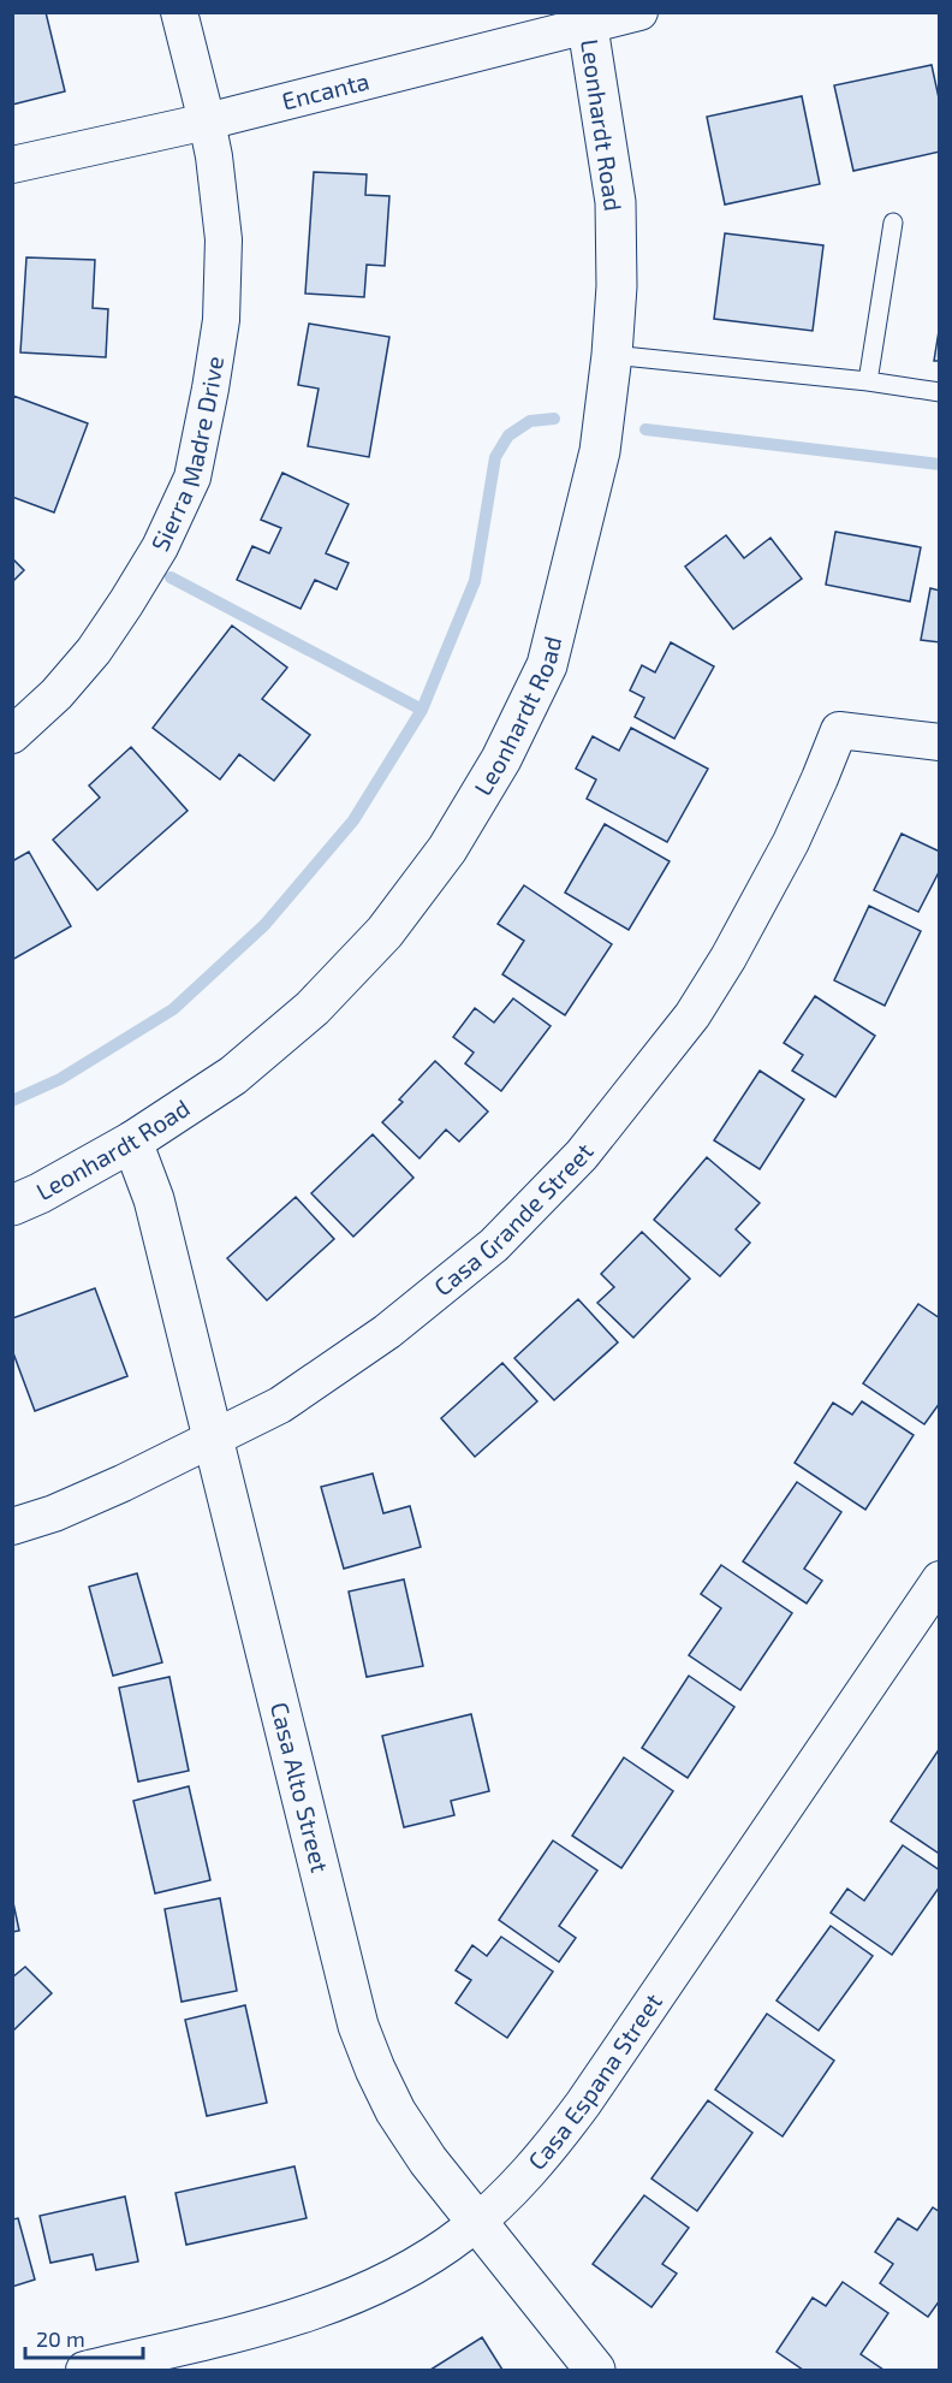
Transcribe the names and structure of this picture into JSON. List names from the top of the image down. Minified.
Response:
{"streets":{"street":["Encanta","Leonhardt Road","Sierra Madre Drive","Casa Grande Street","Casa Alto Street","Casa Espana Street"]},"crossings":[["Encanta","Leonhardt Road"],["Encanta","Sierra Madre Drive"],["Leonhardt Road","Casa Alto Street"],["Casa Grande Street","Casa Alto Street"],["Casa Alto Street","Casa Espana Street"]],"scale_bar":"20 m"}
